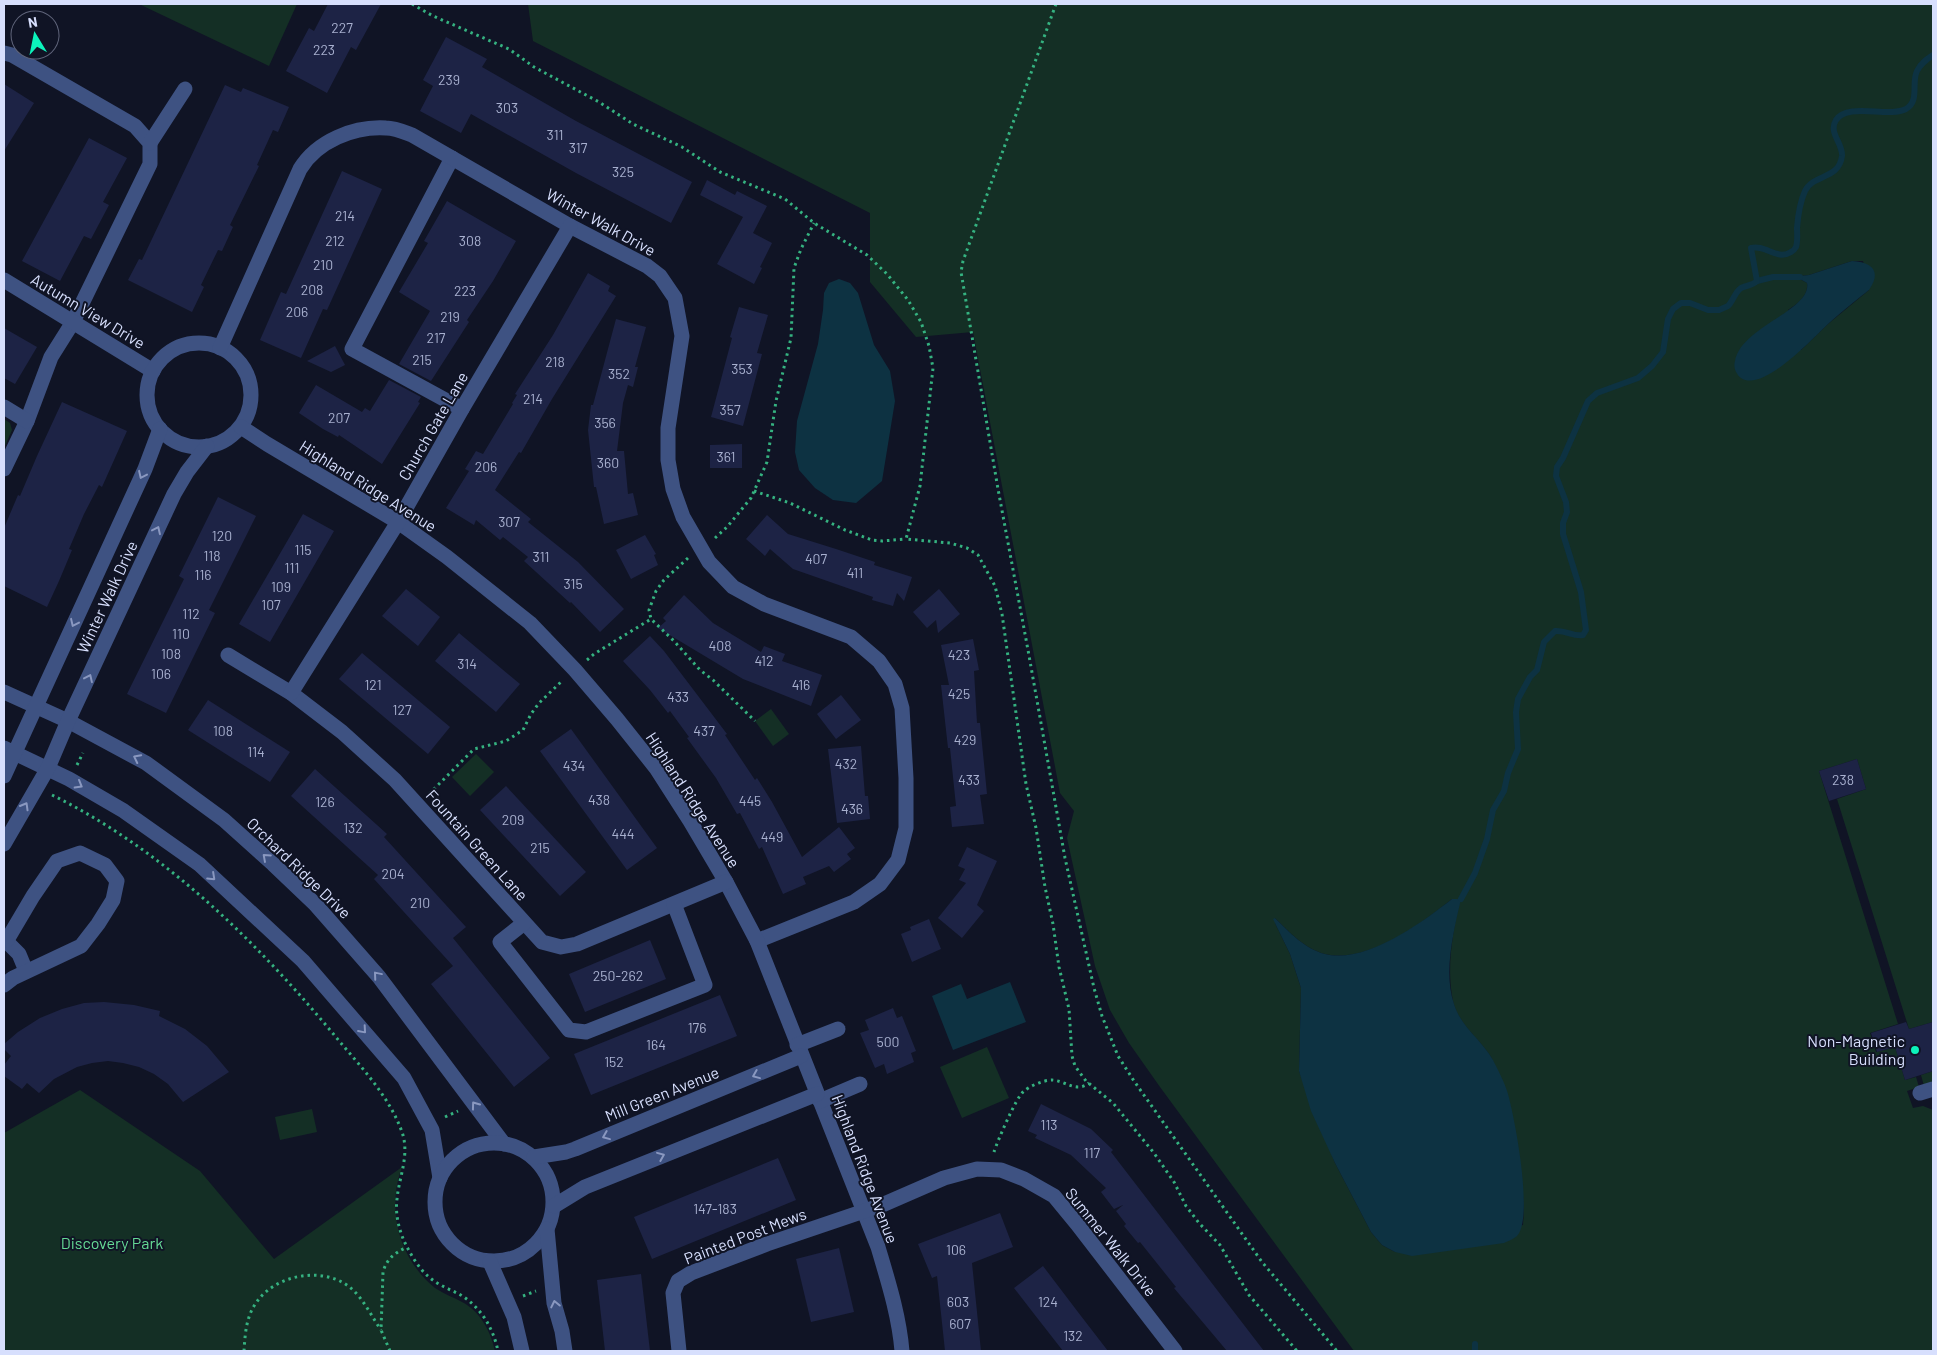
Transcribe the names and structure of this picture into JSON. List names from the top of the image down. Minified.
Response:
{"streets":{"street":["Winter Walk Drive","Autumn View Drive","Church Gate Lane","Highland Ridge Avenue","Fountain Green Lane","Orchard Ridge Drive","Mill Green Avenue","Painted Post Mews","Summer Walk Drive"]},"crossings":[["Winter Walk Drive","Autumn View Drive"],["Winter Walk Drive","Church Gate Lane"],["Winter Walk Drive","Highland Ridge Avenue"],["Winter Walk Drive","Orchard Ridge Drive"],["Autumn View Drive","Highland Ridge Avenue"],["Church Gate Lane","Highland Ridge Avenue"],["Church Gate Lane","Fountain Green Lane"],["Highland Ridge Avenue","Fountain Green Lane"],["Highland Ridge Avenue","Mill Green Avenue"],["Highland Ridge Avenue","Painted Post Mews"],["Highland Ridge Avenue","Summer Walk Drive"],["Orchard Ridge Drive","Mill Green Avenue"],["Painted Post Mews","Summer Walk Drive"]],"parks":["Discovery Park"],"places":["Non-Magnetic Building"],"house_numbers":["227","223","239","303","311","317","325","214","212","308","210","208","223","206","219","217","215","218","353","352","214","357","207","356","361","360","206","307","120","115","118","311","407","111","411","116","315","109","107","112","110","408","108","423","412","314","106","121","416","425","433","127","108","437","429","114","432","434","433","238","438","445","126","436","209","132","444","449","215","204","210","250-262","176","500","164","152","113","117","147-183","106","603","124","607","132"],"north":"top"}
